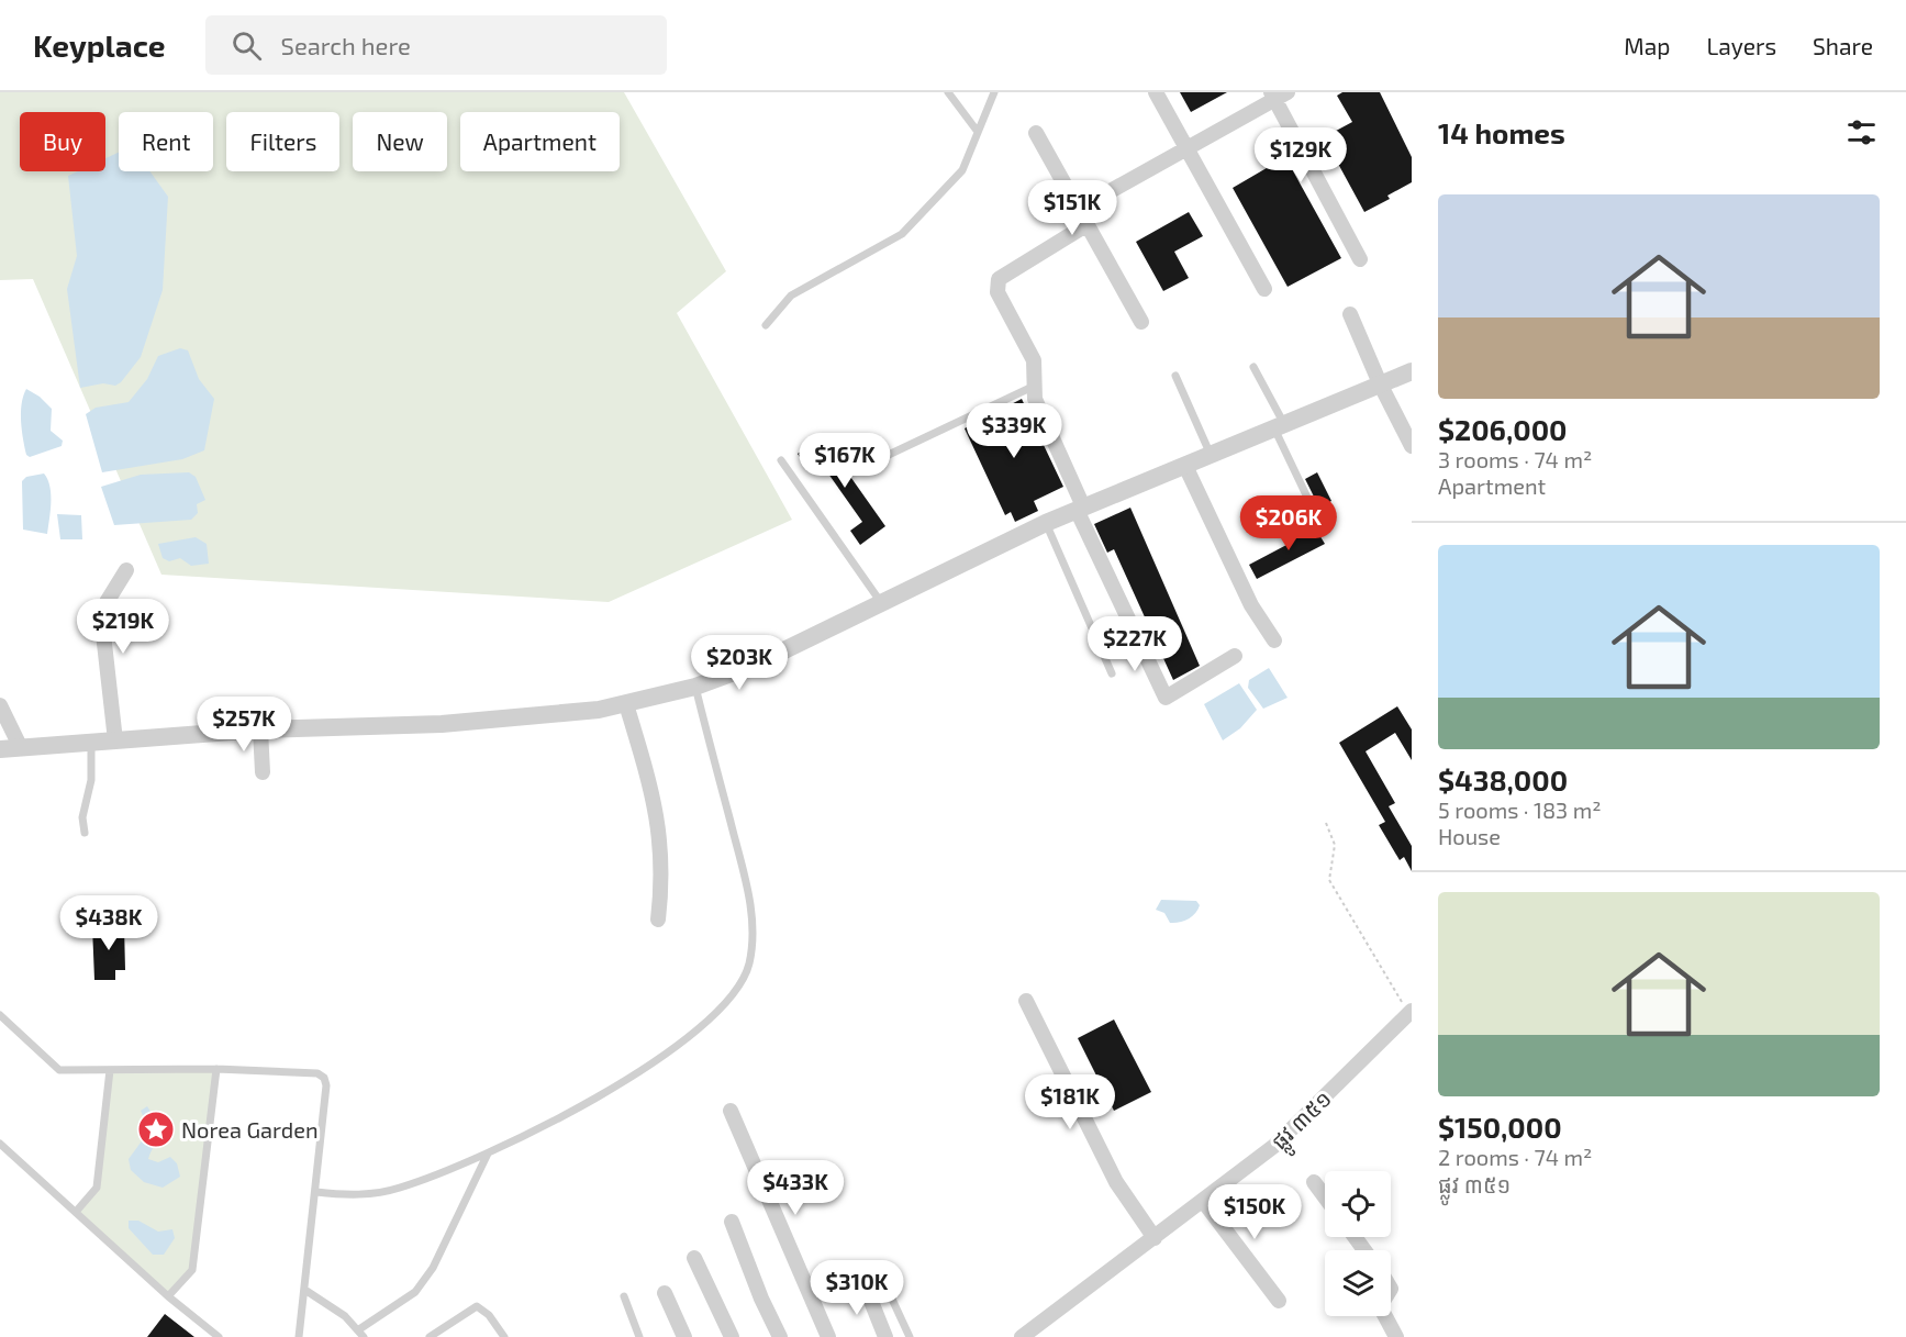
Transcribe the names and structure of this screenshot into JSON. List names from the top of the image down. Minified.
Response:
{"streets":{"street":["ផ្លូវ ៣៥១"]},"places":{"place":["Norea Garden"]},"page":{"header":"Keyplace","search":"Search here","nav":["Map","Layers","Share"],"heading":"14 homes","chip":["Buy","Rent","Filters","New","Apartment"],"price":["$129K","$151K","$339K","$167K","$206K","$219K","$227K","$203K","$257K","$438K","$181K","$433K","$150K","$310K"],"list":[{"name":"$206,000","note":"3 rooms · 74 m² · Apartment"},{"name":"$438,000","note":"5 rooms · 183 m² · House"},{"name":"$150,000","note":"2 rooms · 74 m² · ផ្លូវ ៣៥១"}]}}
